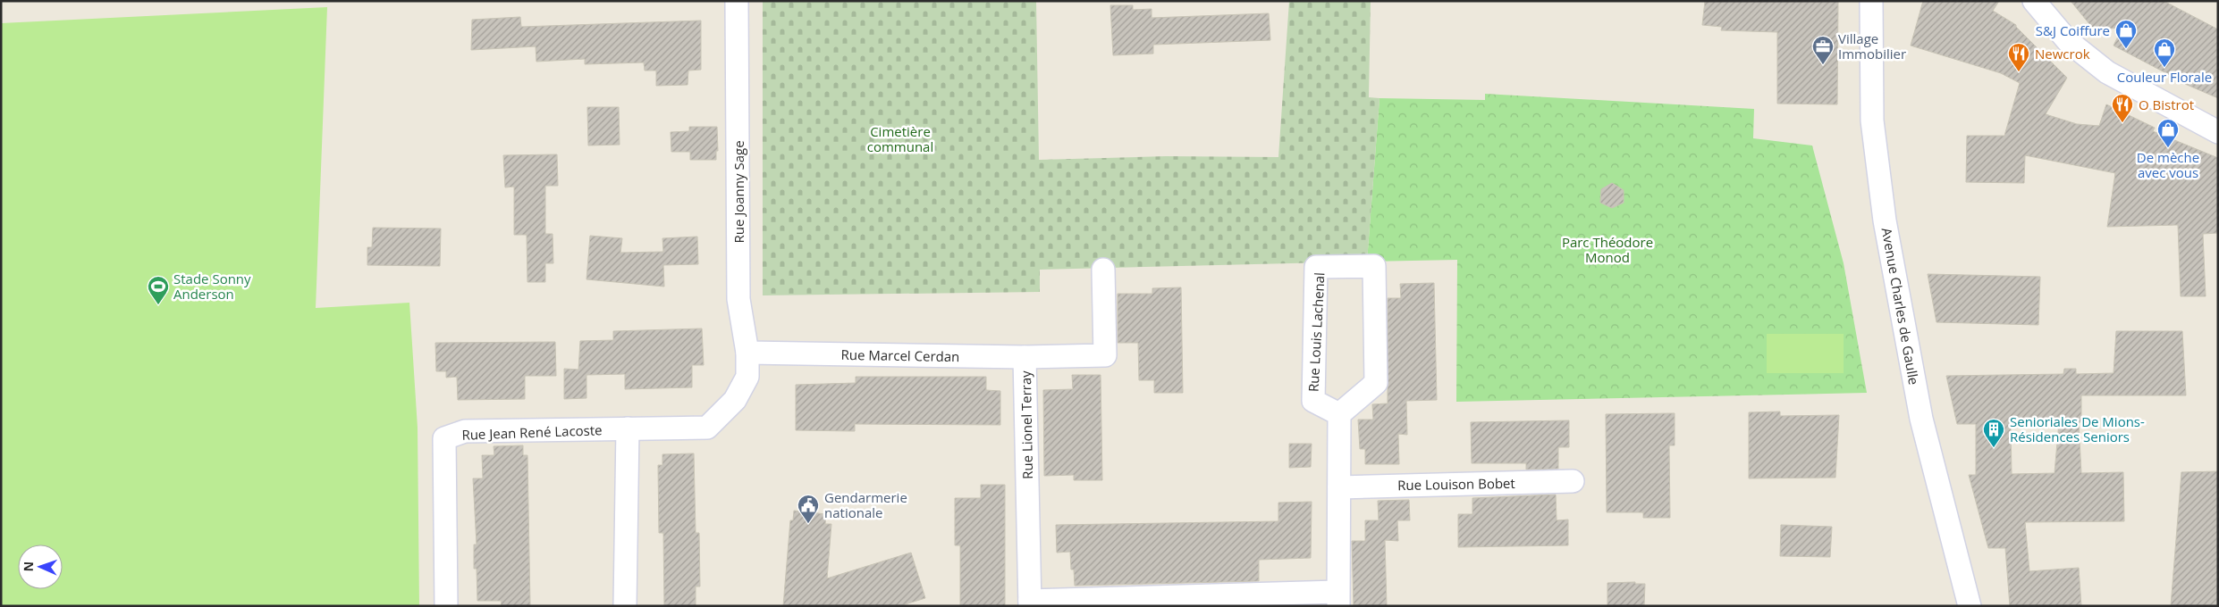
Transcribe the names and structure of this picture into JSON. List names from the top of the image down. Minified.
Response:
{"streets":{"street":["Rue Joanny Sage","Avenue Charles de Gaulle","Rue Louis Lachenal","Rue Marcel Cerdan","Rue Lionel Terray","Rue Jean René Lacoste","Rue Louison Bobet"]},"crossings":[["Rue Joanny Sage","Rue Marcel Cerdan"],["Rue Joanny Sage","Rue Jean René Lacoste"],["Rue Marcel Cerdan","Rue Lionel Terray"],["Rue Marcel Cerdan","Rue Jean René Lacoste"]],"parks":["Cimetière communal","Parc Théodore Monod"],"places":{"shop":["S&J Coiffure","Couleur Florale","De mèche avec vous"],"office":["Village Immobilier"],"restaurant":["Newcrok","O Bistrot"],"sports":["Stade Sonny Anderson"],"building":["Senioriales De Mions- Résidences Seniors"],"public building":["Gendarmerie nationale"]},"north":"left"}
